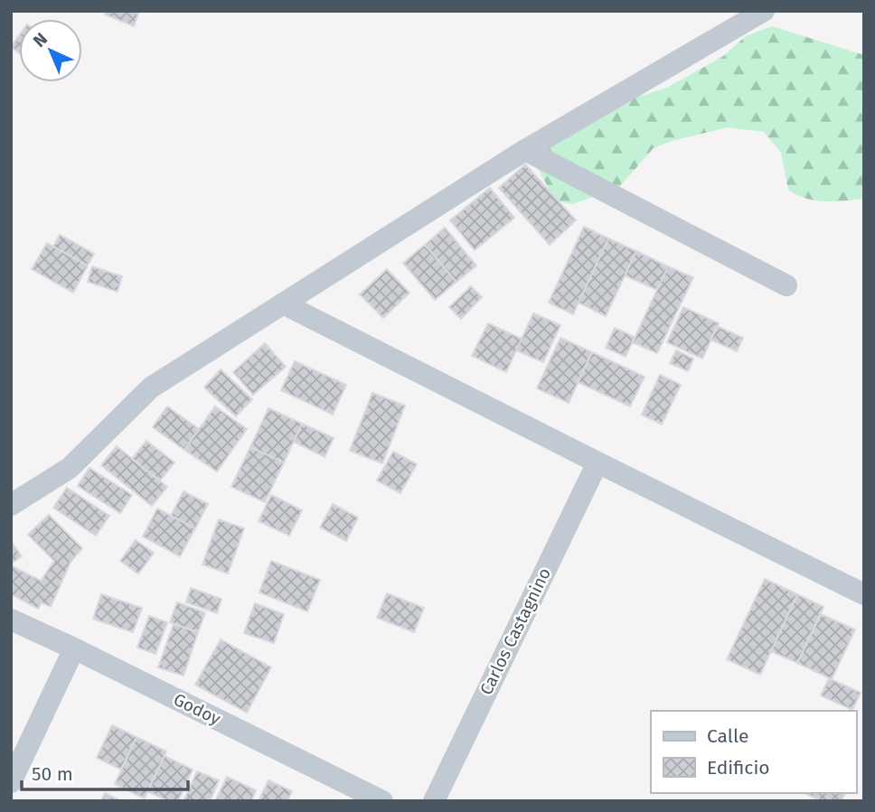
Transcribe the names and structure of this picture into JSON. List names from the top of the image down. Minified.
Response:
{"streets":{"street":["Carlos Castagnino","Godoy"]},"legend":["Calle","Edificio"],"scale_bar":"50 m","north":"top left"}
